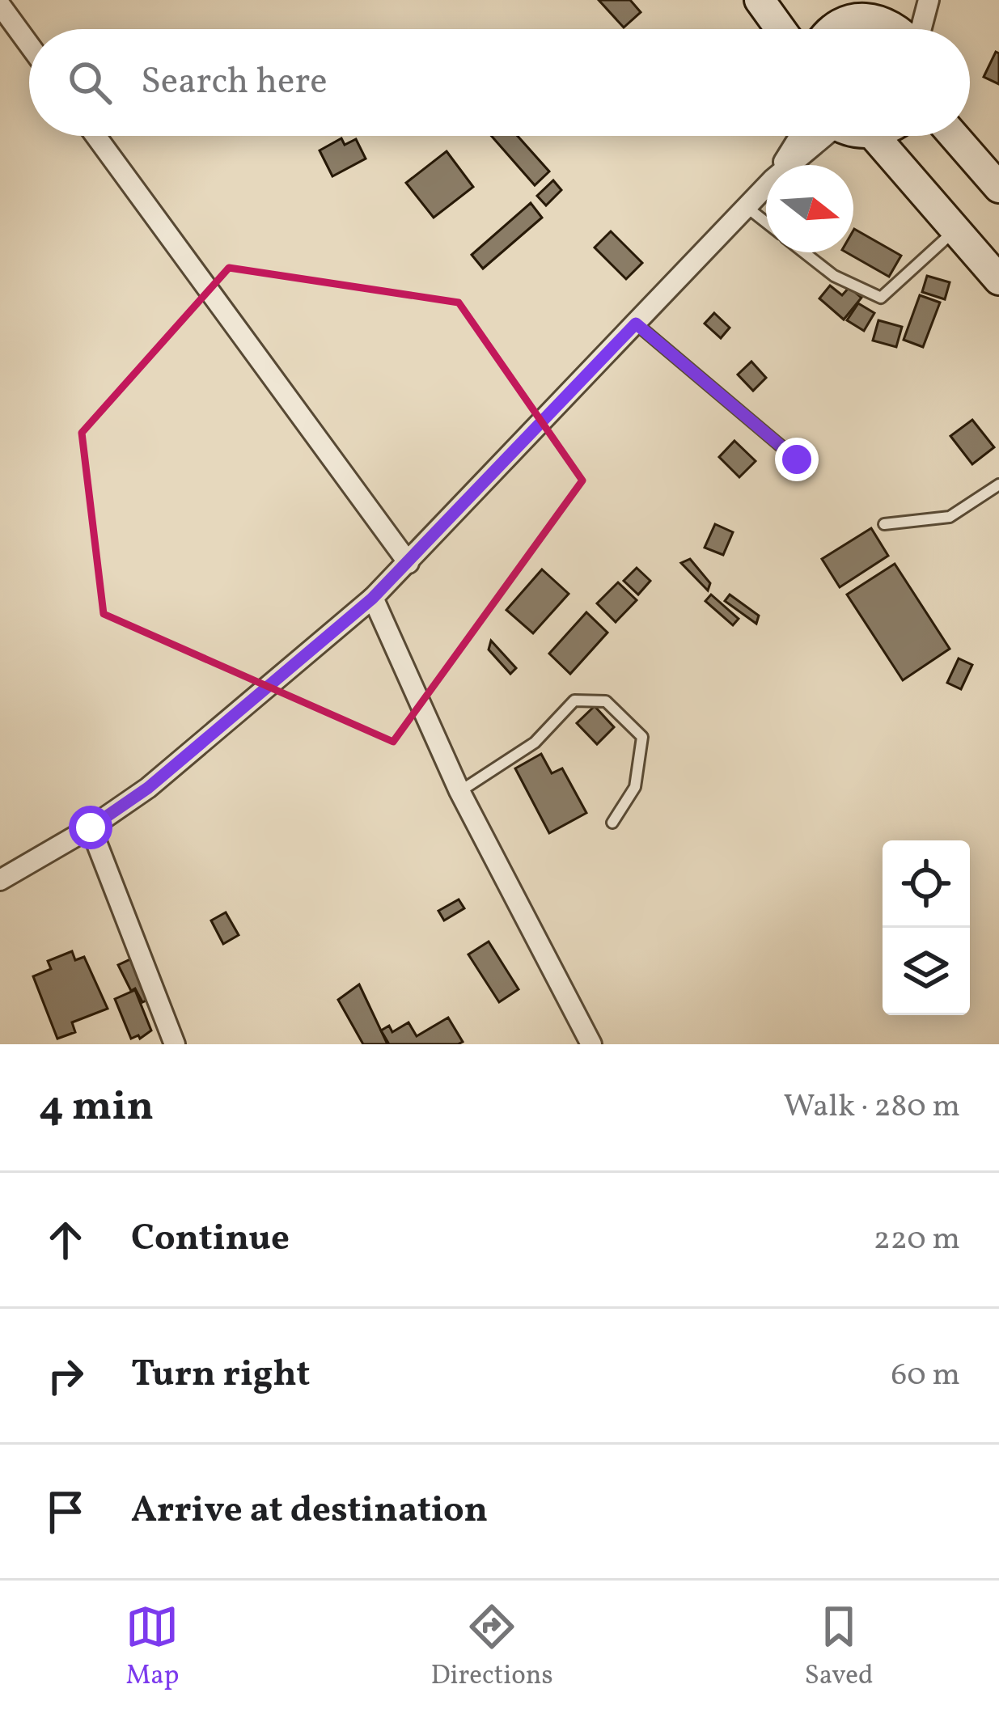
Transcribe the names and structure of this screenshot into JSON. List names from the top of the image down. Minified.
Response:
{"north":"right","page":{"search":"Search here","heading":["4 min","Walk · 280 m"],"list":[["Continue","220 m"],["Turn right","60 m"],"Arrive at destination"],"nav":["Map","Directions","Saved"]}}
